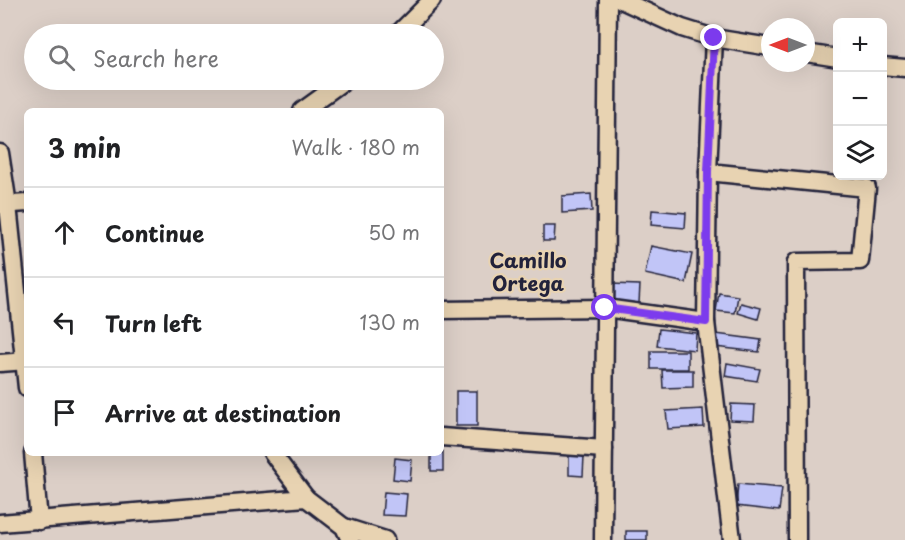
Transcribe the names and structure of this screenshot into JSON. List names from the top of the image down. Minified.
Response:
{"districts":["Camillo Ortega"],"north":"left","page":{"map_buttons":["+","−"],"search":"Search here","heading":["3 min","Walk · 180 m"],"list":[["Continue","50 m"],["Turn left","130 m"],"Arrive at destination"]}}
